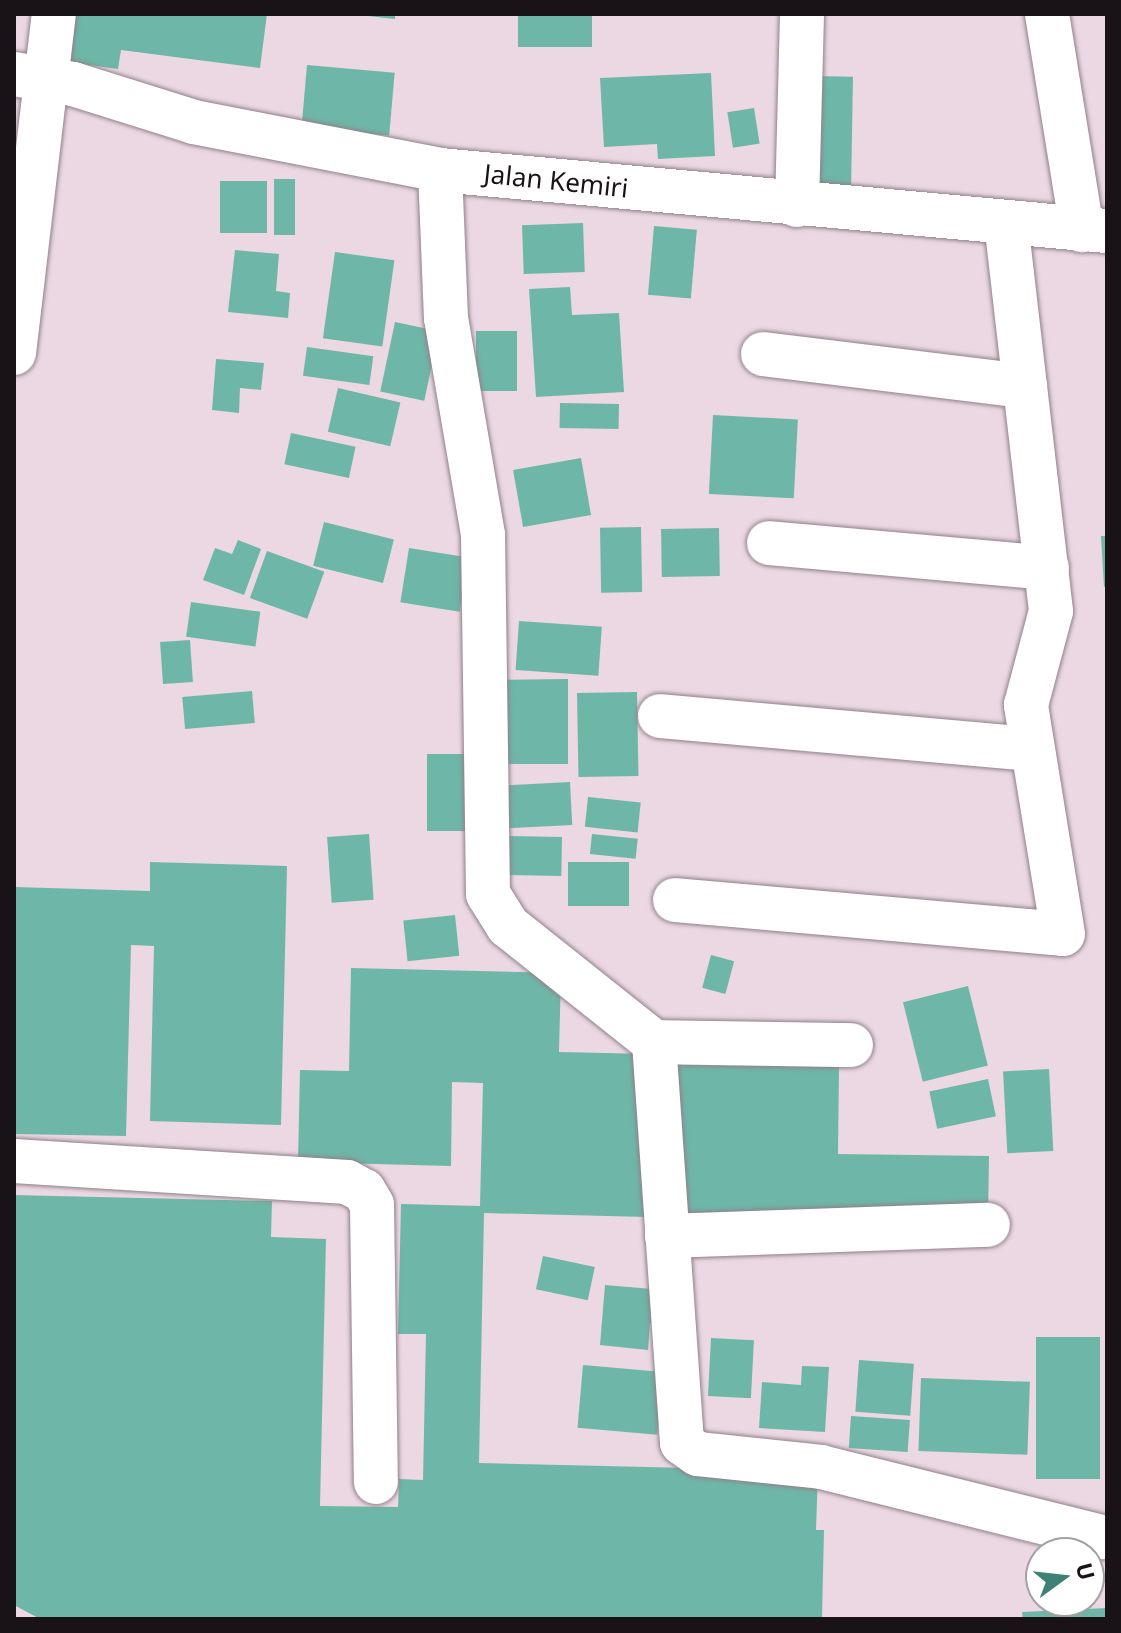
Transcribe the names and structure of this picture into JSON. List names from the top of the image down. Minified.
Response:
{"streets":{"street":["Jalan Kemiri"]},"north":"right"}
